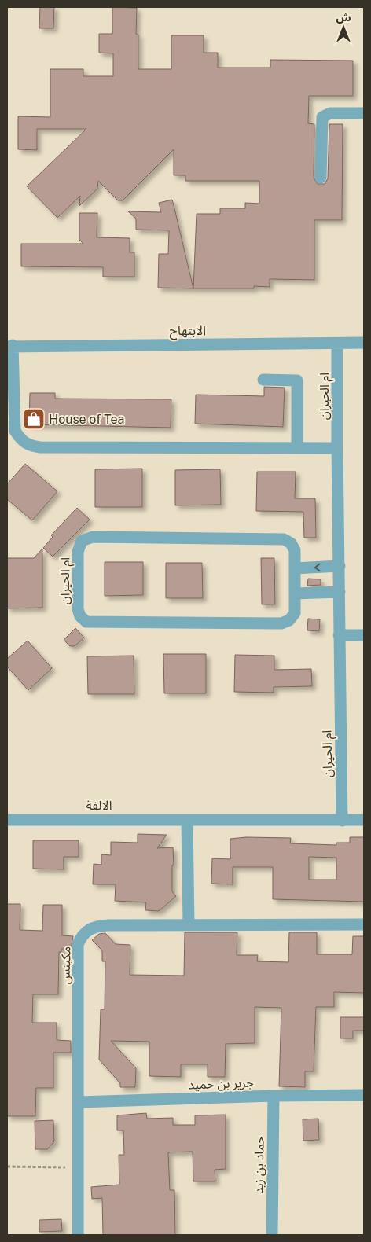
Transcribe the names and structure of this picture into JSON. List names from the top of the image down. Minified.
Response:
{"streets":{"street":["الابتهاج","ام الحيران","الالفة","مكينس","جرير بن حميد","حماد بن زيد"]},"crossings":[["الابتهاج","ام الحيران"],["ام الحيران","الالفة"],["مكينس","جرير بن حميد"],["جرير بن حميد","حماد بن زيد"]],"places":{"shop":["House of Tea"]},"north":"top"}
